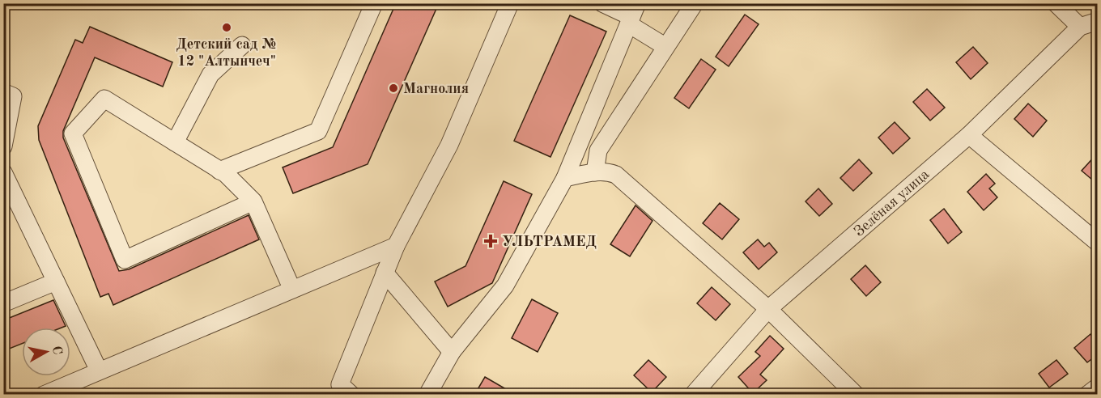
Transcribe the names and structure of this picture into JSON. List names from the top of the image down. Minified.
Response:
{"streets":{"street":["Зелёная улица"]},"places":{"other":["Детский сад № 12 \"Алтынчеч\"","Магнолия"],"health":["УЛЬТРАМЕД"]},"north":"right"}
